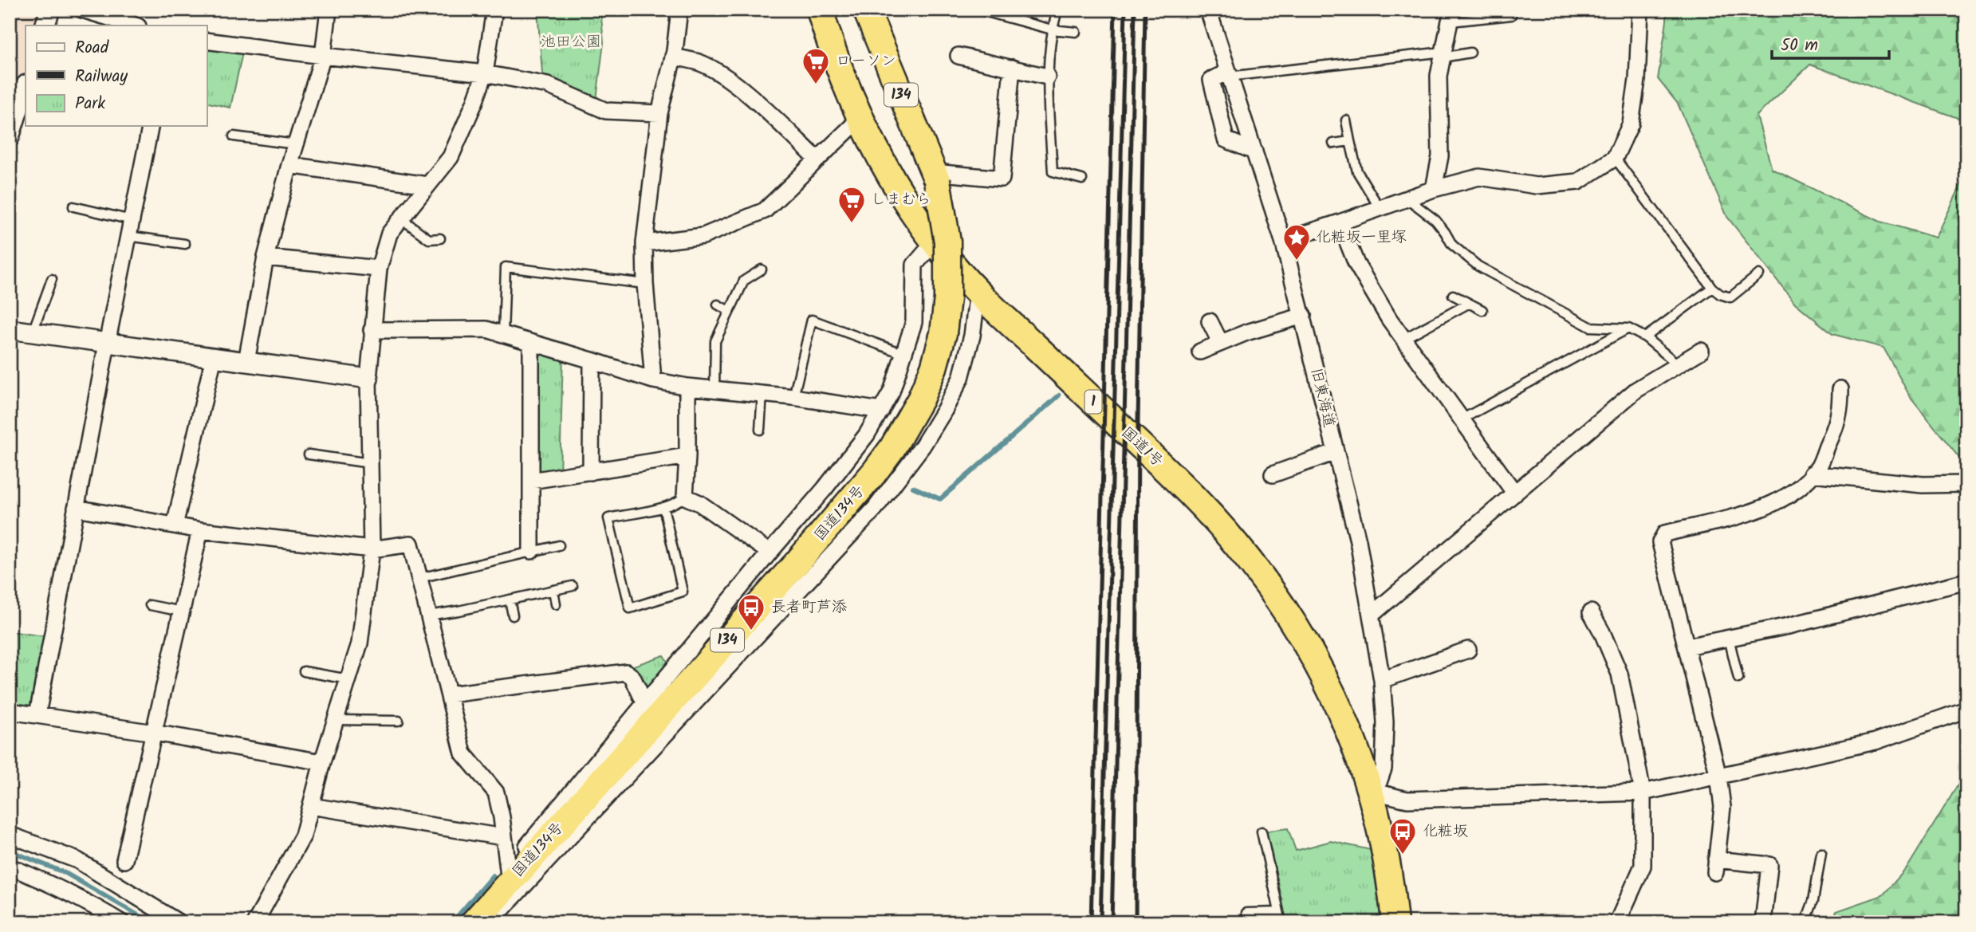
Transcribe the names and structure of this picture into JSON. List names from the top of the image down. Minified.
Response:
{"streets":{"highway":["134","1","国道1号","国道134号"],"street":["旧東海道"]},"crossings":[["旧東海道","国道1号"]],"parks":["池田公園"],"places":{"supermarket":["ローソン","しまむら"],"place":["化粧坂一里塚"],"bus stop":["長者町芦添","化粧坂"]},"legend":["Road","Railway","Park"],"scale_bar":"50 m"}
